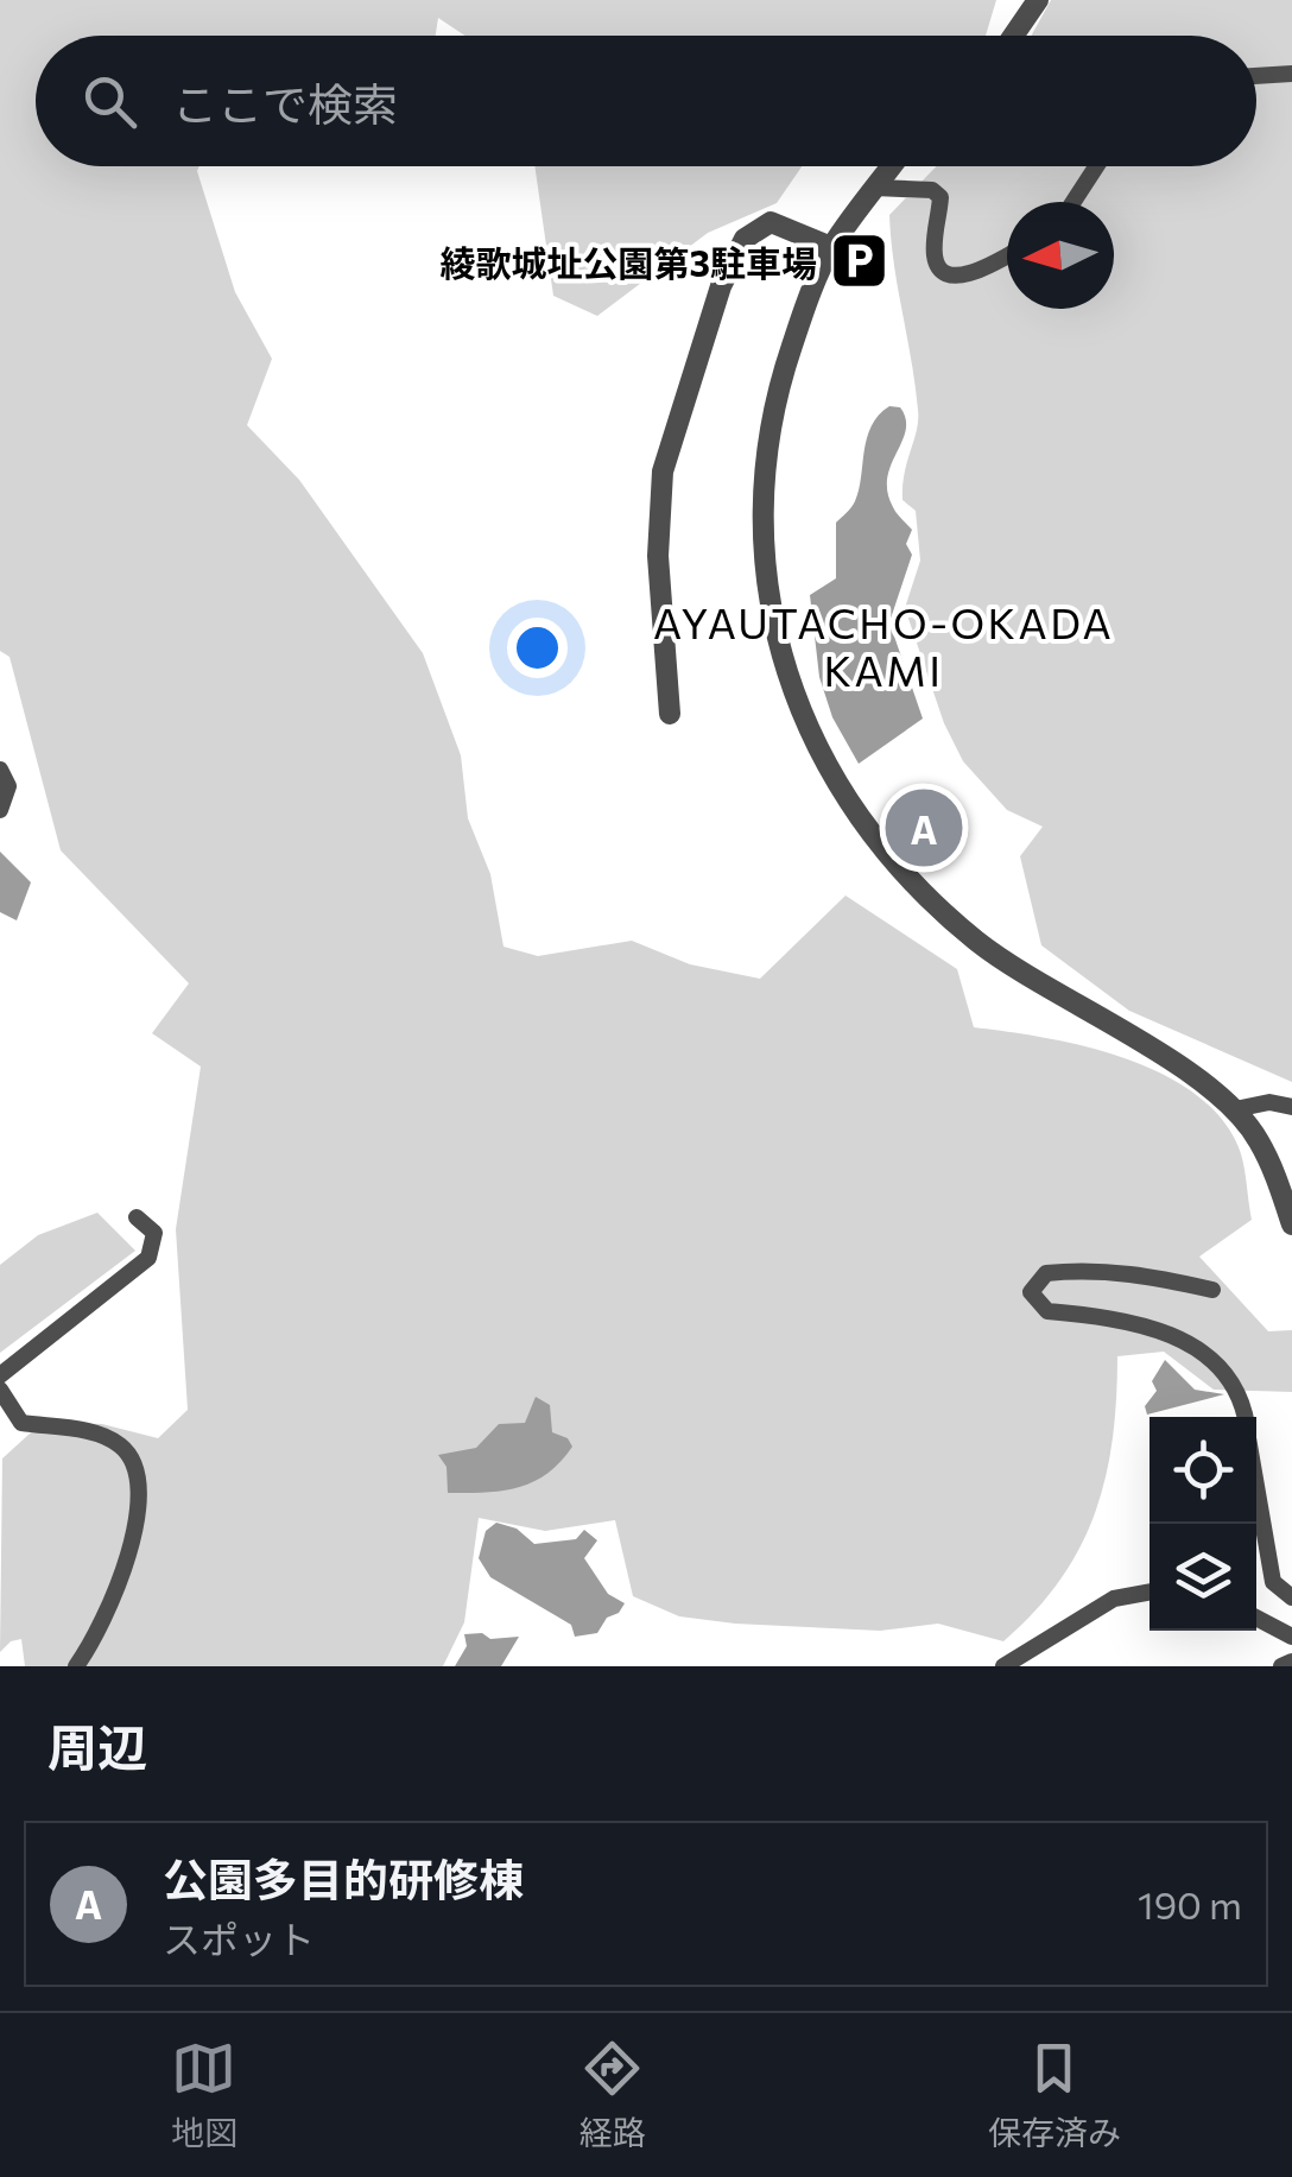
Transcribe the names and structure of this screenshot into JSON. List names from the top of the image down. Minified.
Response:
{"districts":["AYAUTACHO-OKADA KAMI"],"places":{"parking":["綾歌城址公園第3駐車場"]},"north":"left","page":{"search":"ここで検索","pins":"A","heading":"周辺","list":[{"mark":"A","name":"公園多目的研修棟","note":"スポット","value":"190 m"}],"nav":["地図","経路","保存済み"]}}
